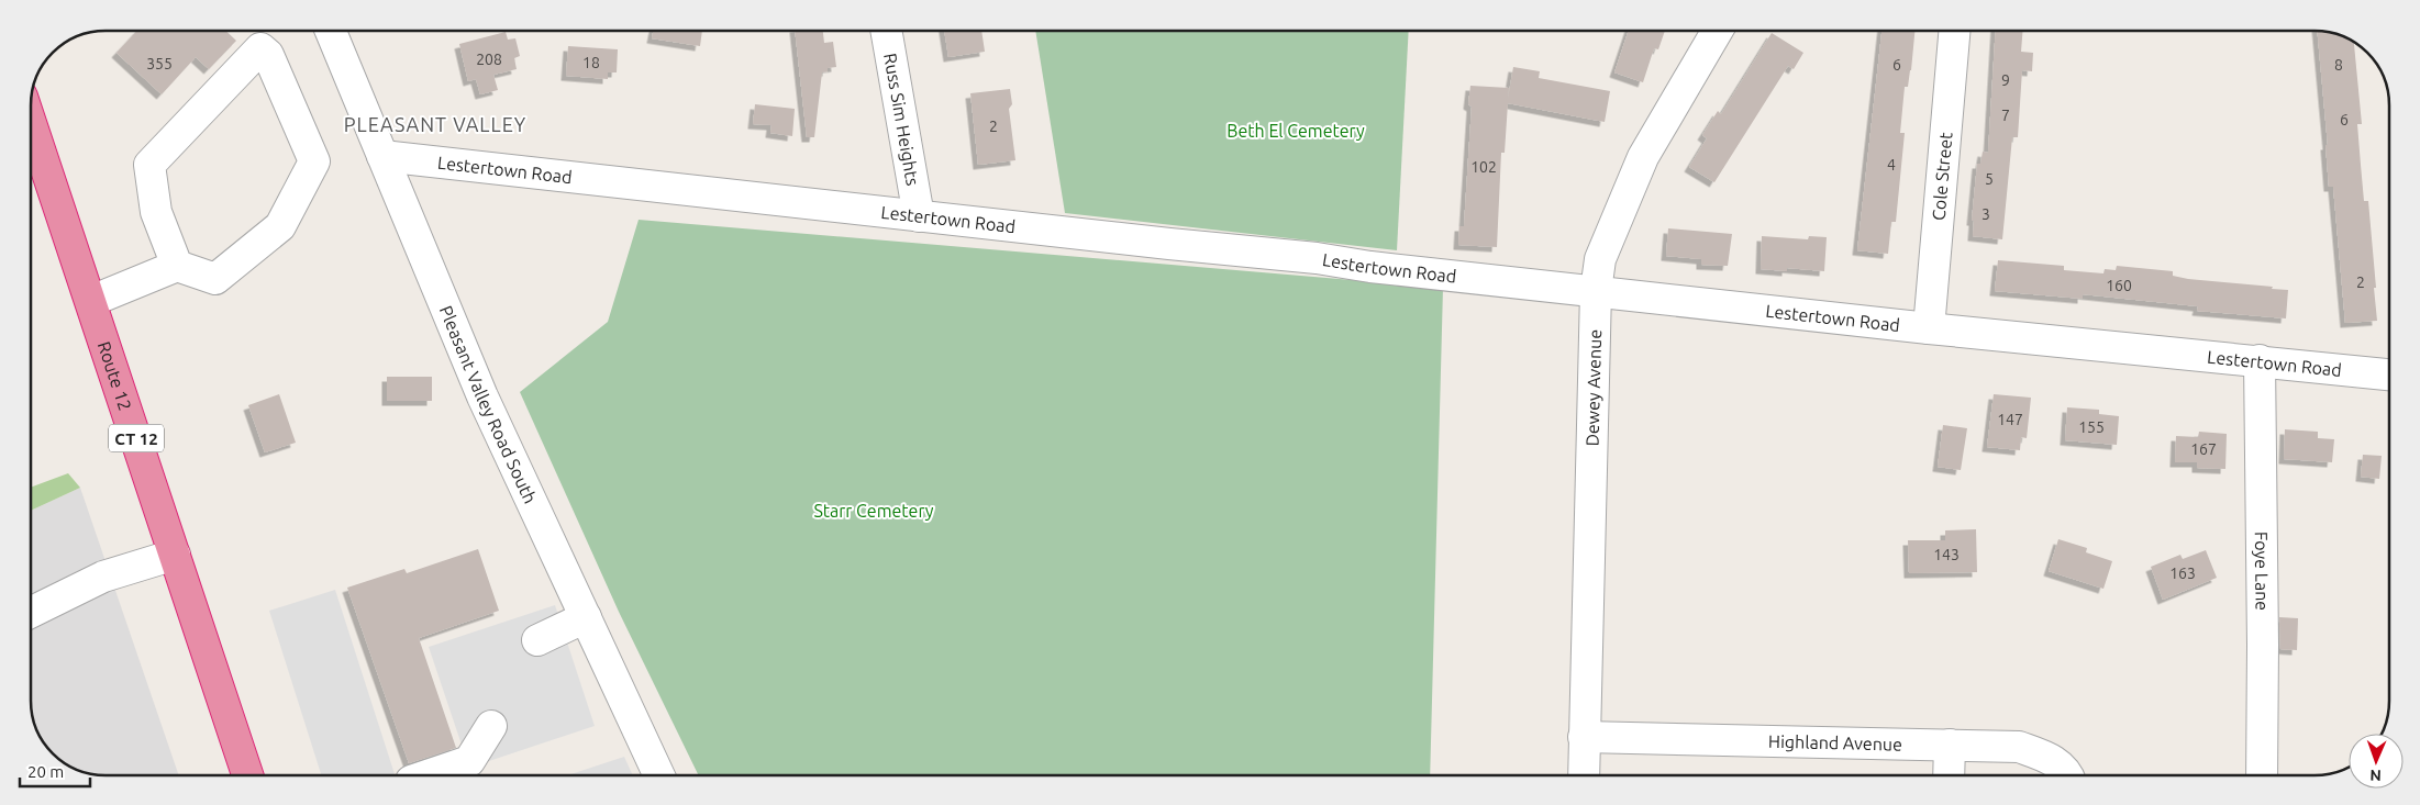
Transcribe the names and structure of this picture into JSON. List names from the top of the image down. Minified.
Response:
{"streets":{"highway":["Route 12","CT 12"],"street":["Russ Sim Heights","Lestertown Road","Cole Street","Dewey Avenue","Pleasant Valley Road South","Foye Lane","Highland Avenue"]},"crossings":[["Russ Sim Heights","Lestertown Road"],["Lestertown Road","Cole Street"],["Lestertown Road","Dewey Avenue"],["Lestertown Road","Pleasant Valley Road South"],["Lestertown Road","Foye Lane"],["Dewey Avenue","Highland Avenue"]],"districts":["PLEASANT VALLEY"],"parks":["Beth El Cemetery","Starr Cemetery"],"house_numbers":["208","18","355","6","8","9","7","6","2","4","102","5","3","2","160","147","155","167","143","163"],"scale_bar":"20 m","north":"bottom"}
